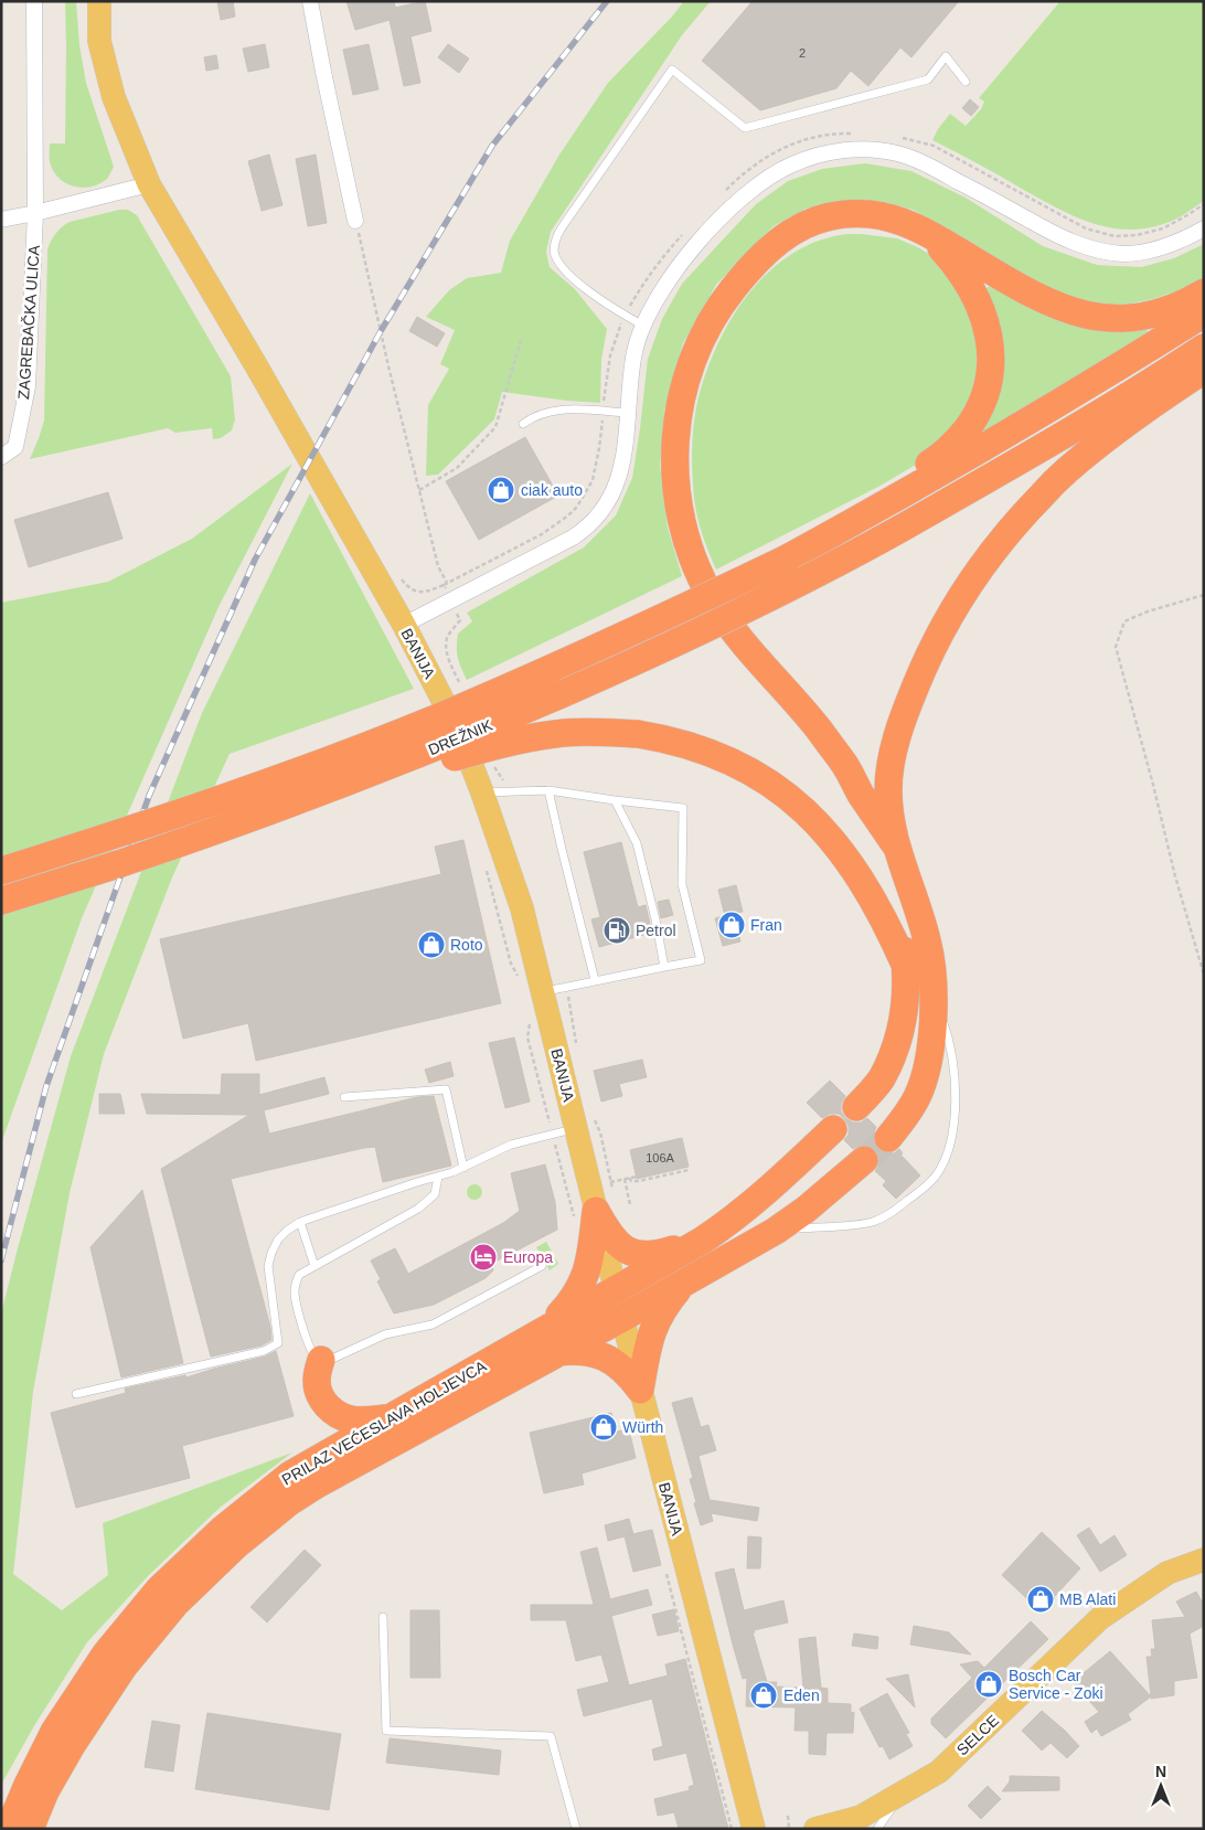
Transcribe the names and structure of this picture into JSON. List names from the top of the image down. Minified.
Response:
{"streets":{"highway":["DREŽNIK","PRILAZ VEĆESLAVA HOLJEVCA"],"main road":["BANIJA","SELCE"],"street":["ZAGREBAČKA ULICA"]},"crossings":[["BANIJA","PRILAZ VEĆESLAVA HOLJEVCA"]],"places":{"shop":["ciak auto","Fran","Roto","Würth","MB Alati","Bosch Car Service - Zoki","Eden"],"fuel station":["Petrol"],"hotel":["Europa"]},"house_numbers":["2","106A"],"north":"top"}
